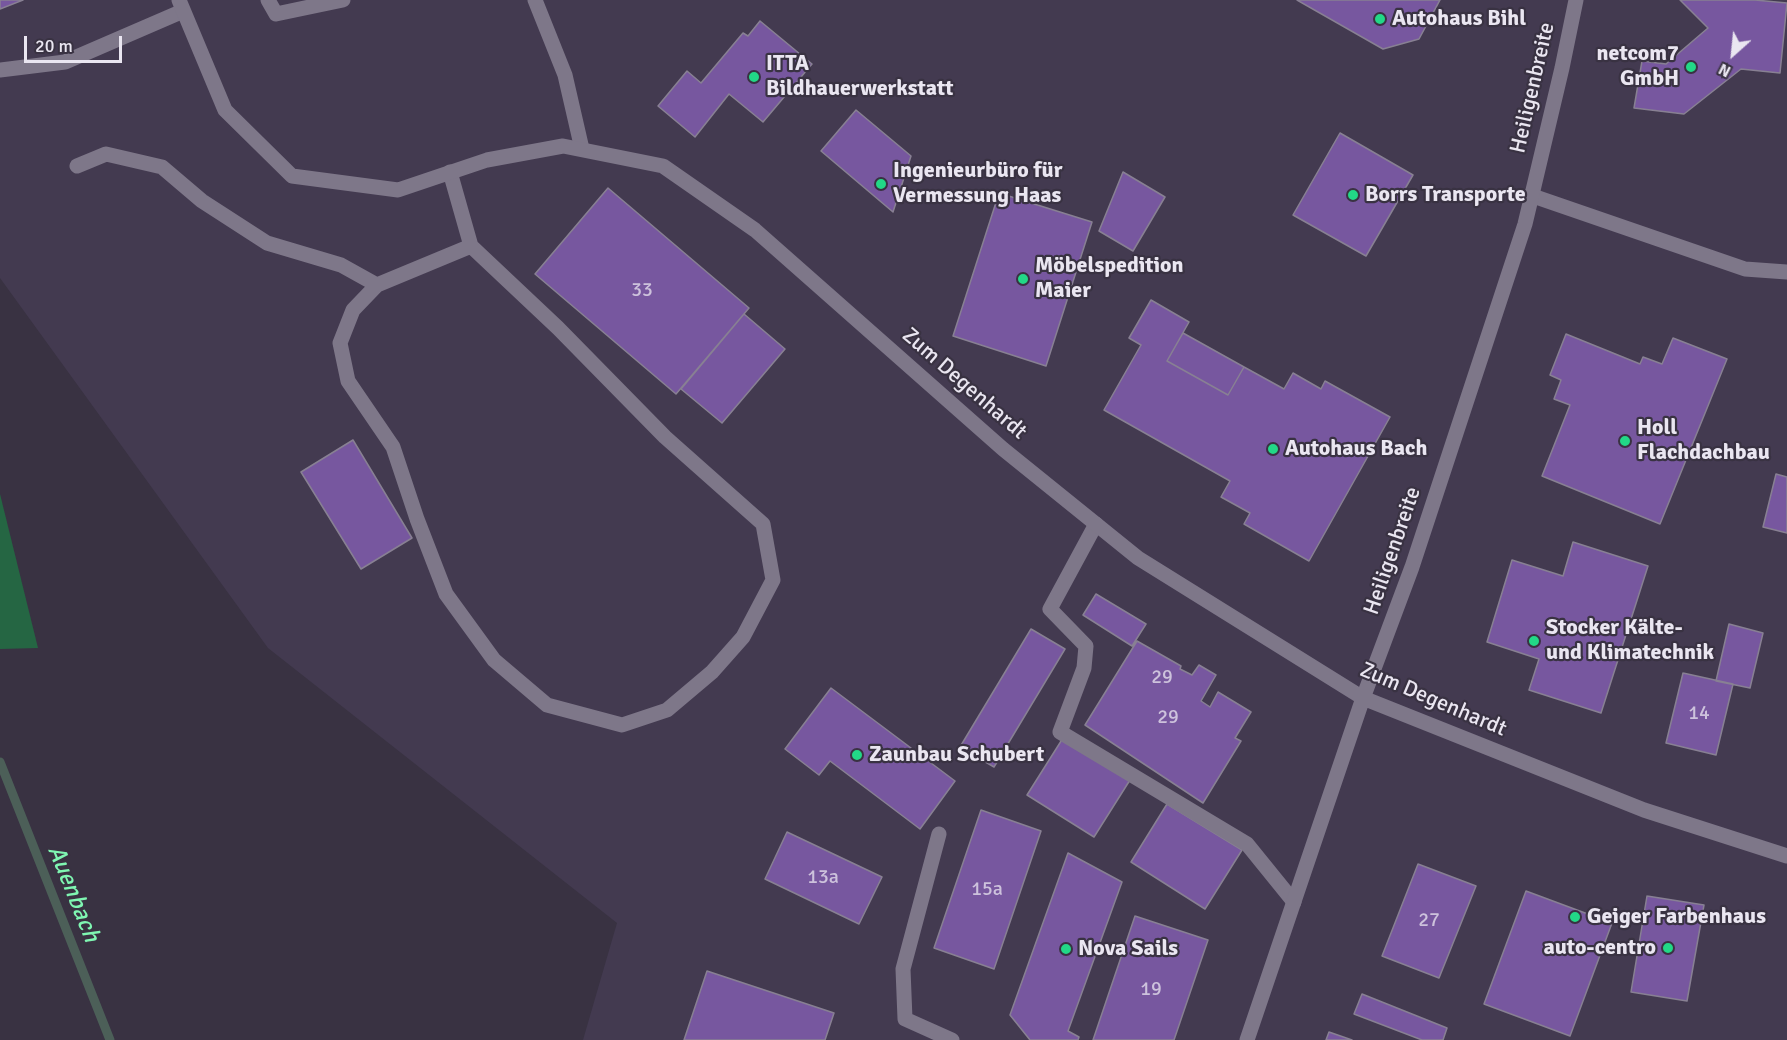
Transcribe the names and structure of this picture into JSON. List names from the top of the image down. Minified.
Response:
{"streets":{"street":["Heiligenbreite","Zum Degenhardt"]},"crossings":[["Heiligenbreite","Zum Degenhardt"]],"water":["Auenbach"],"places":["Autohaus Bihl","netcom7 GmbH","ITTA Bildhauerwerkstatt","Ingenieurbüro für Vermessung Haas","Borrs Transporte","Möbelspedition Maier","Holl Flachdachbau","Autohaus Bach","Stocker Kälte- und Klimatechnik","Zaunbau Schubert","Geiger Farbenhaus","auto-centro","Nova Sails"],"house_numbers":["33","29","14","29","13a","15a","27","19"],"scale_bar":"20 m","north":"bottom left"}
